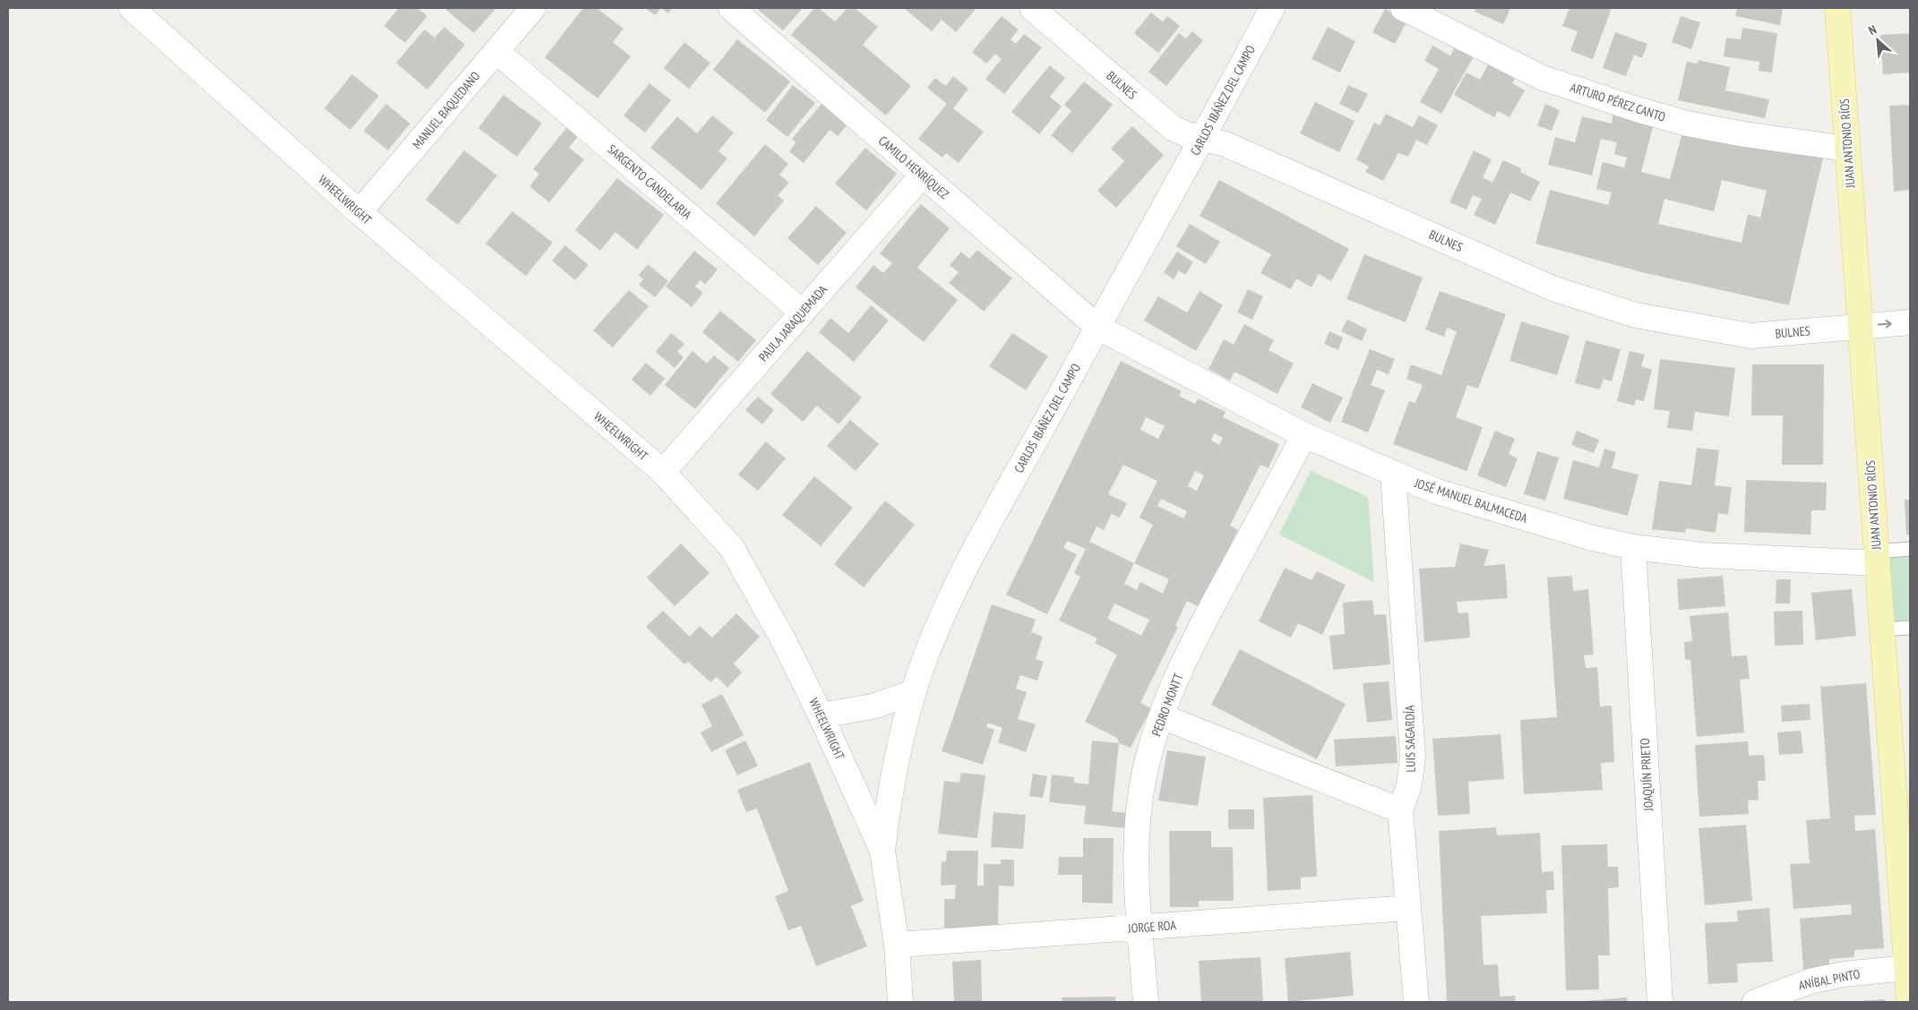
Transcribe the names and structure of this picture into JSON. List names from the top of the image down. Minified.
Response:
{"streets":{"main road":["JUAN ANTONIO RÍOS"],"street":["BULNES","CARLOS IBÁÑEZ DEL CAMPO","ARTURO PÉREZ CANTO","MANUEL BAQUEDANO","CAMILO HENRÍQUEZ","SARGENTO CANDELARIA","WHEELWRIGHT","PAULA JARAQUEMADA","JOSÉ MANUEL BALMACEDA","PEDRO MONTT","LUIS SAGARDÍA","JOAQUÍN PRIETO","JORGE ROA","ANÍBAL PINTO"]},"crossings":[["BULNES","CARLOS IBÁÑEZ DEL CAMPO"],["BULNES","JUAN ANTONIO RÍOS"],["CARLOS IBÁÑEZ DEL CAMPO","CAMILO HENRÍQUEZ"],["CARLOS IBÁÑEZ DEL CAMPO","WHEELWRIGHT"],["CARLOS IBÁÑEZ DEL CAMPO","JOSÉ MANUEL BALMACEDA"],["ARTURO PÉREZ CANTO","JUAN ANTONIO RÍOS"],["MANUEL BAQUEDANO","SARGENTO CANDELARIA"],["MANUEL BAQUEDANO","WHEELWRIGHT"],["JUAN ANTONIO RÍOS","JOSÉ MANUEL BALMACEDA"],["JUAN ANTONIO RÍOS","ANÍBAL PINTO"],["CAMILO HENRÍQUEZ","PAULA JARAQUEMADA"],["CAMILO HENRÍQUEZ","JOSÉ MANUEL BALMACEDA"],["SARGENTO CANDELARIA","PAULA JARAQUEMADA"],["WHEELWRIGHT","PAULA JARAQUEMADA"],["WHEELWRIGHT","JORGE ROA"],["JOSÉ MANUEL BALMACEDA","PEDRO MONTT"],["JOSÉ MANUEL BALMACEDA","LUIS SAGARDÍA"],["JOSÉ MANUEL BALMACEDA","JOAQUÍN PRIETO"],["PEDRO MONTT","JORGE ROA"],["LUIS SAGARDÍA","JORGE ROA"]],"north":"top left"}
